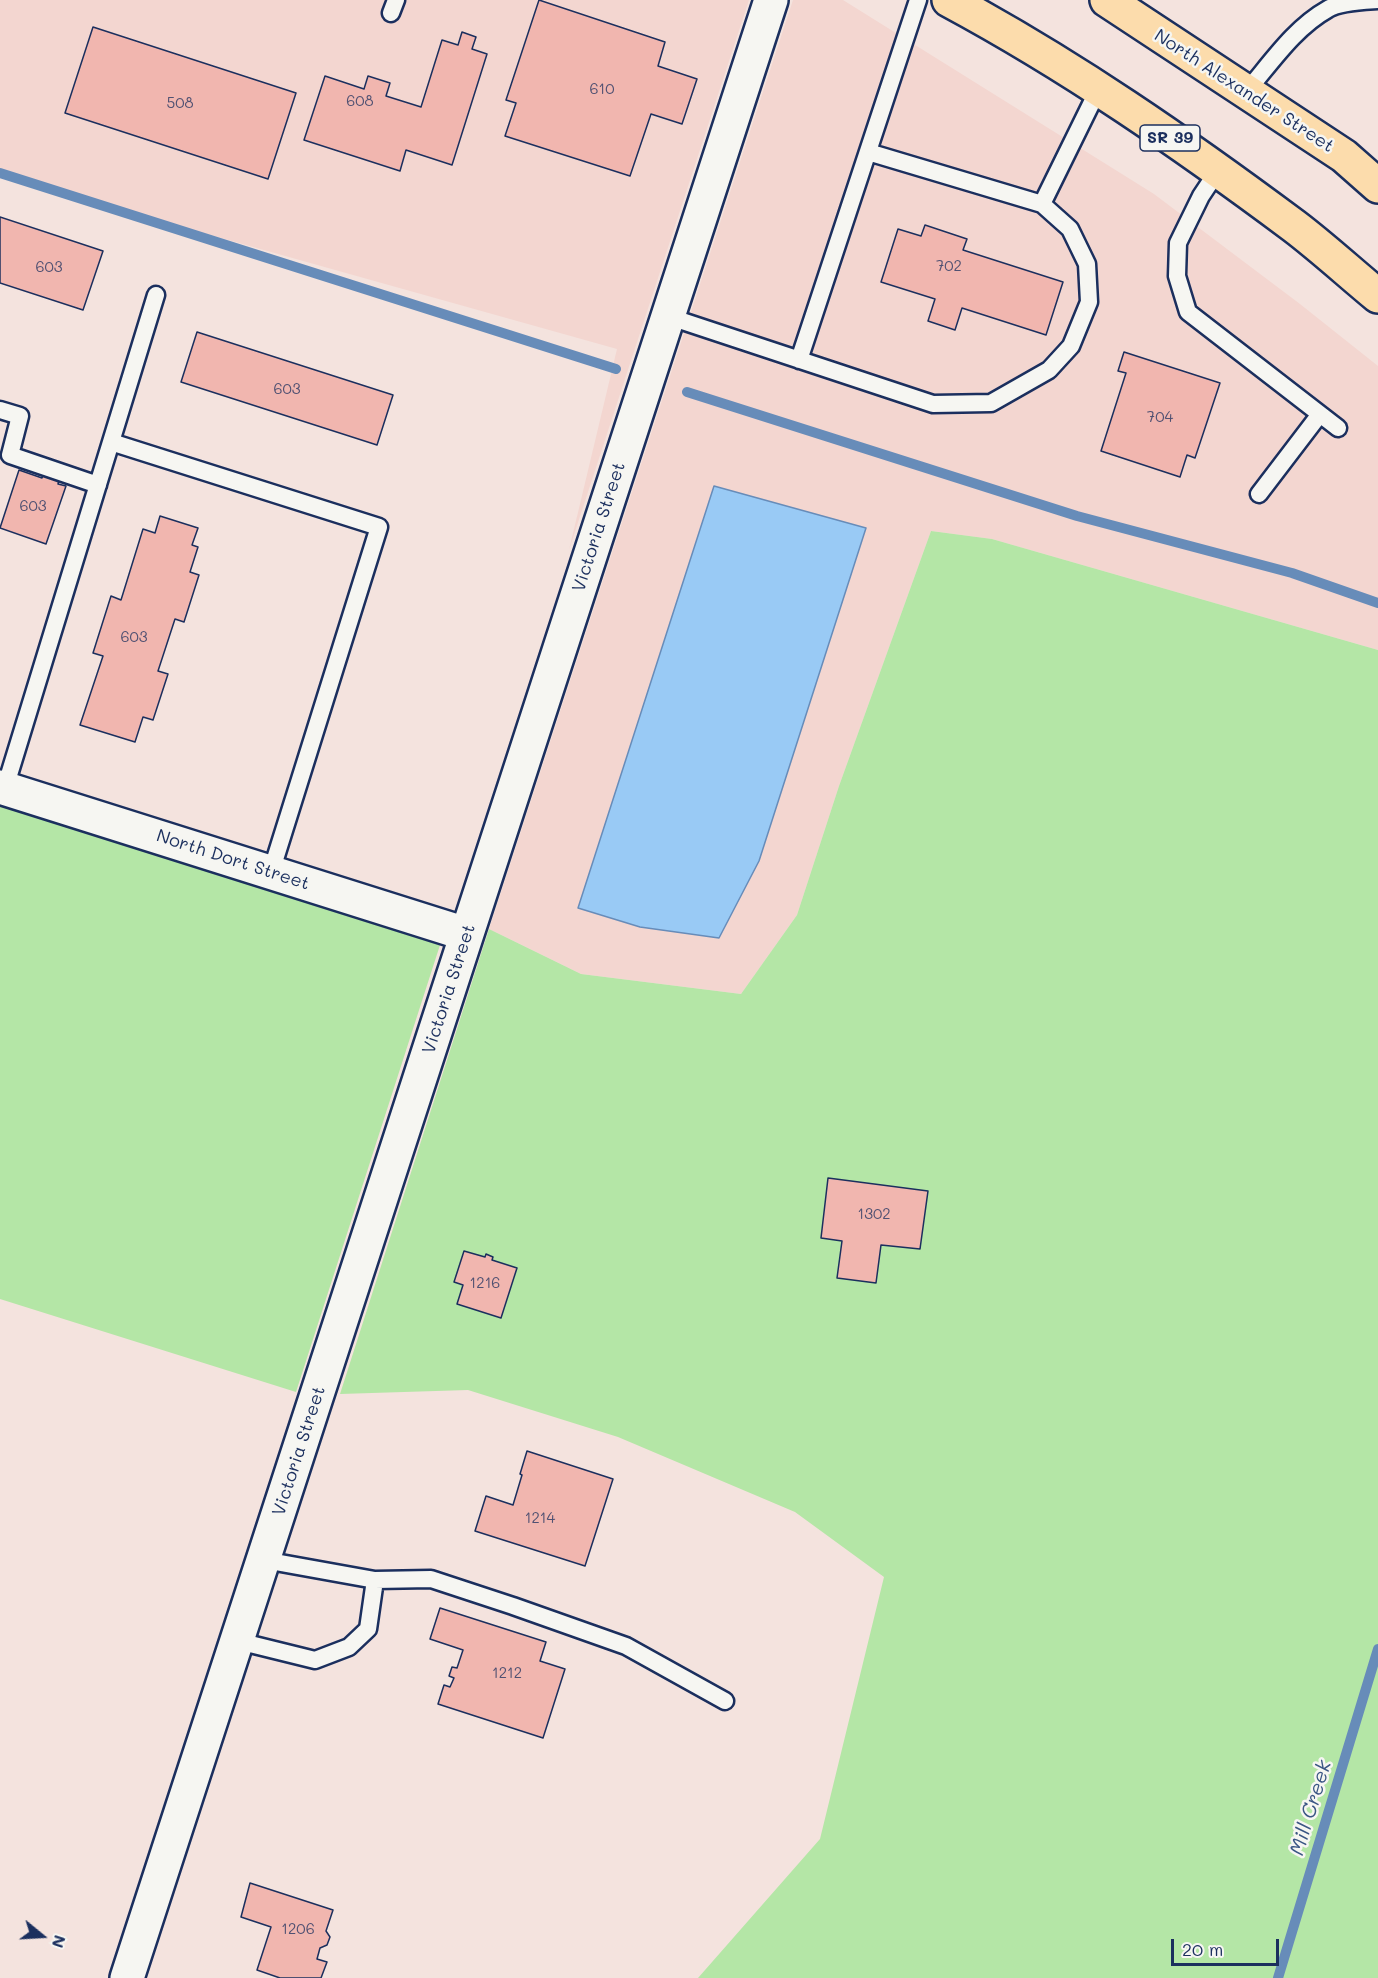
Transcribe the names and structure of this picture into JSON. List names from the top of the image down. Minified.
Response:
{"streets":{"main road":["North Alexander Street","SR 39"],"street":["Victoria Street","North Dort Street"]},"crossings":[["Victoria Street","North Dort Street"]],"water":["Mill Creek"],"house_numbers":["610","608","508","702","603","603","704","603","603","1302","1216","1214","1212","1206"],"scale_bar":"20 m","north":"right"}
